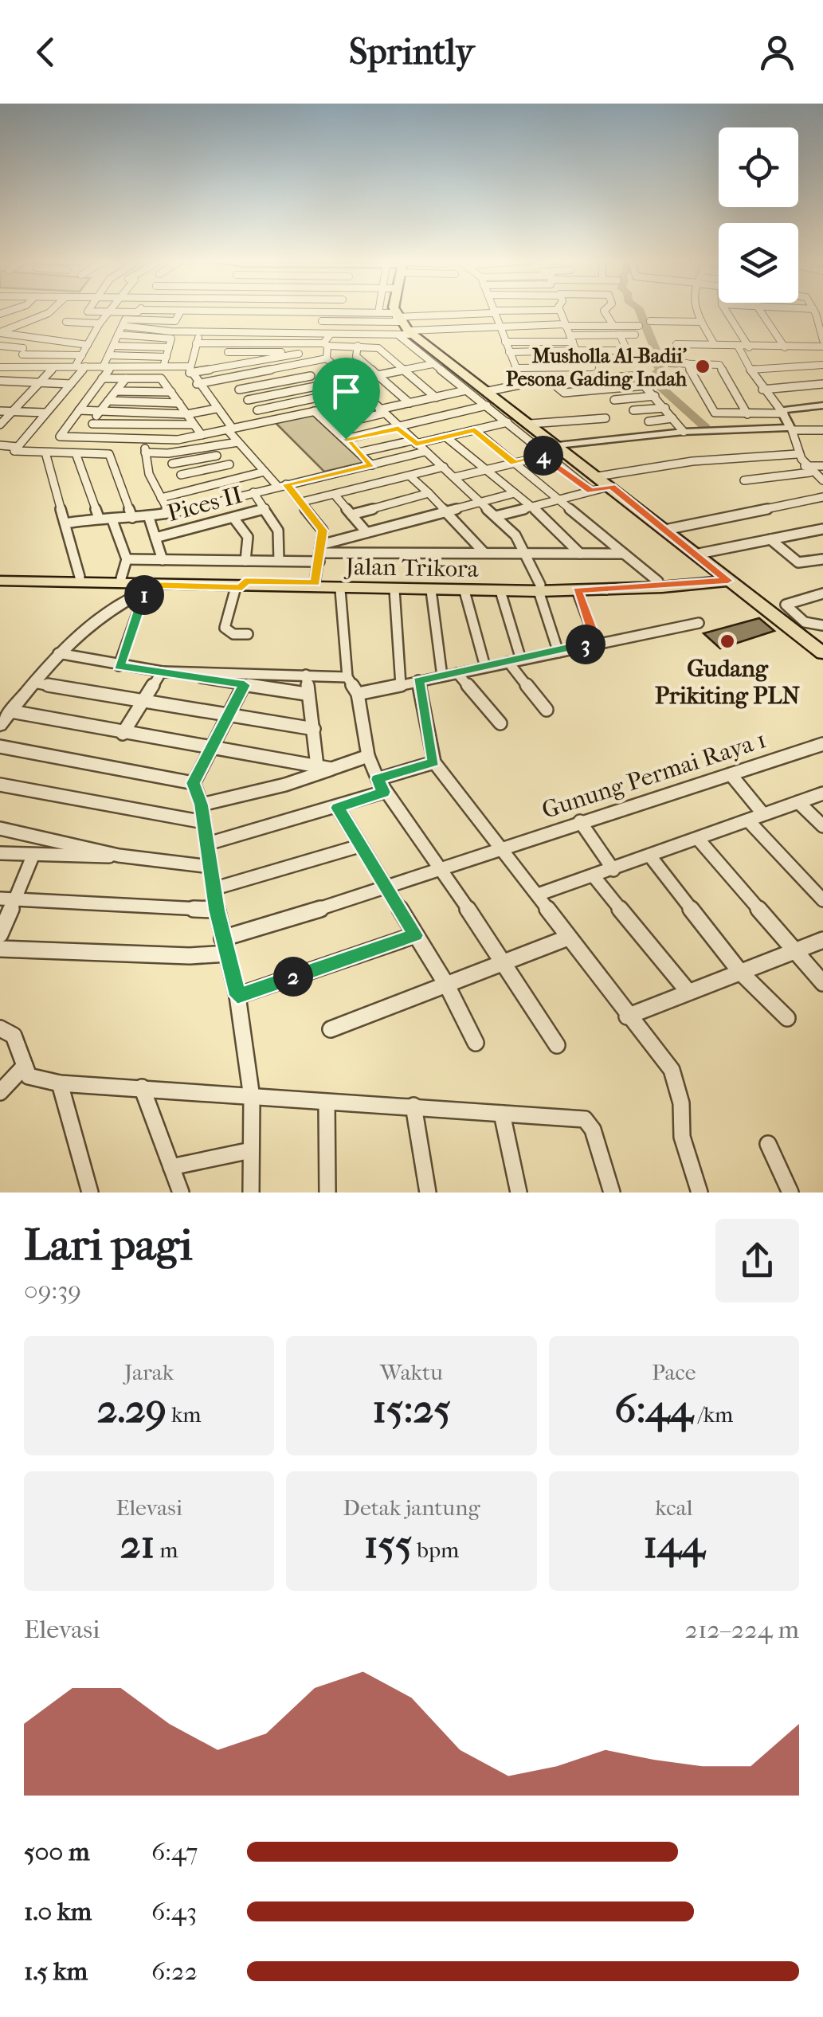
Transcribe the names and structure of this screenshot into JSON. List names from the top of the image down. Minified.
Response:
{"streets":{"main road":["Jalan Trikora"],"street":["Pices II","Gunung Permai Raya 1"]},"places":["Musholla Al-Badii' Pesona Gading Indah","Gudang Prikiting PLN"],"page":{"header":"Sprintly","pins":["4","1","3","2"],"heading":["Lari pagi","09:39"],"stats":[["Jarak","2.29 km"],["Waktu","15:25"],["Pace","6:44 /km"],["Elevasi","21 m"],["Detak jantung","155 bpm"],["kcal","144"]],"chart":["Elevasi","212–224 m"],"list":[{"name":"500 m","note":"6:47"},{"name":"1.0 km","note":"6:43"},{"name":"1.5 km","note":"6:22"}]}}
